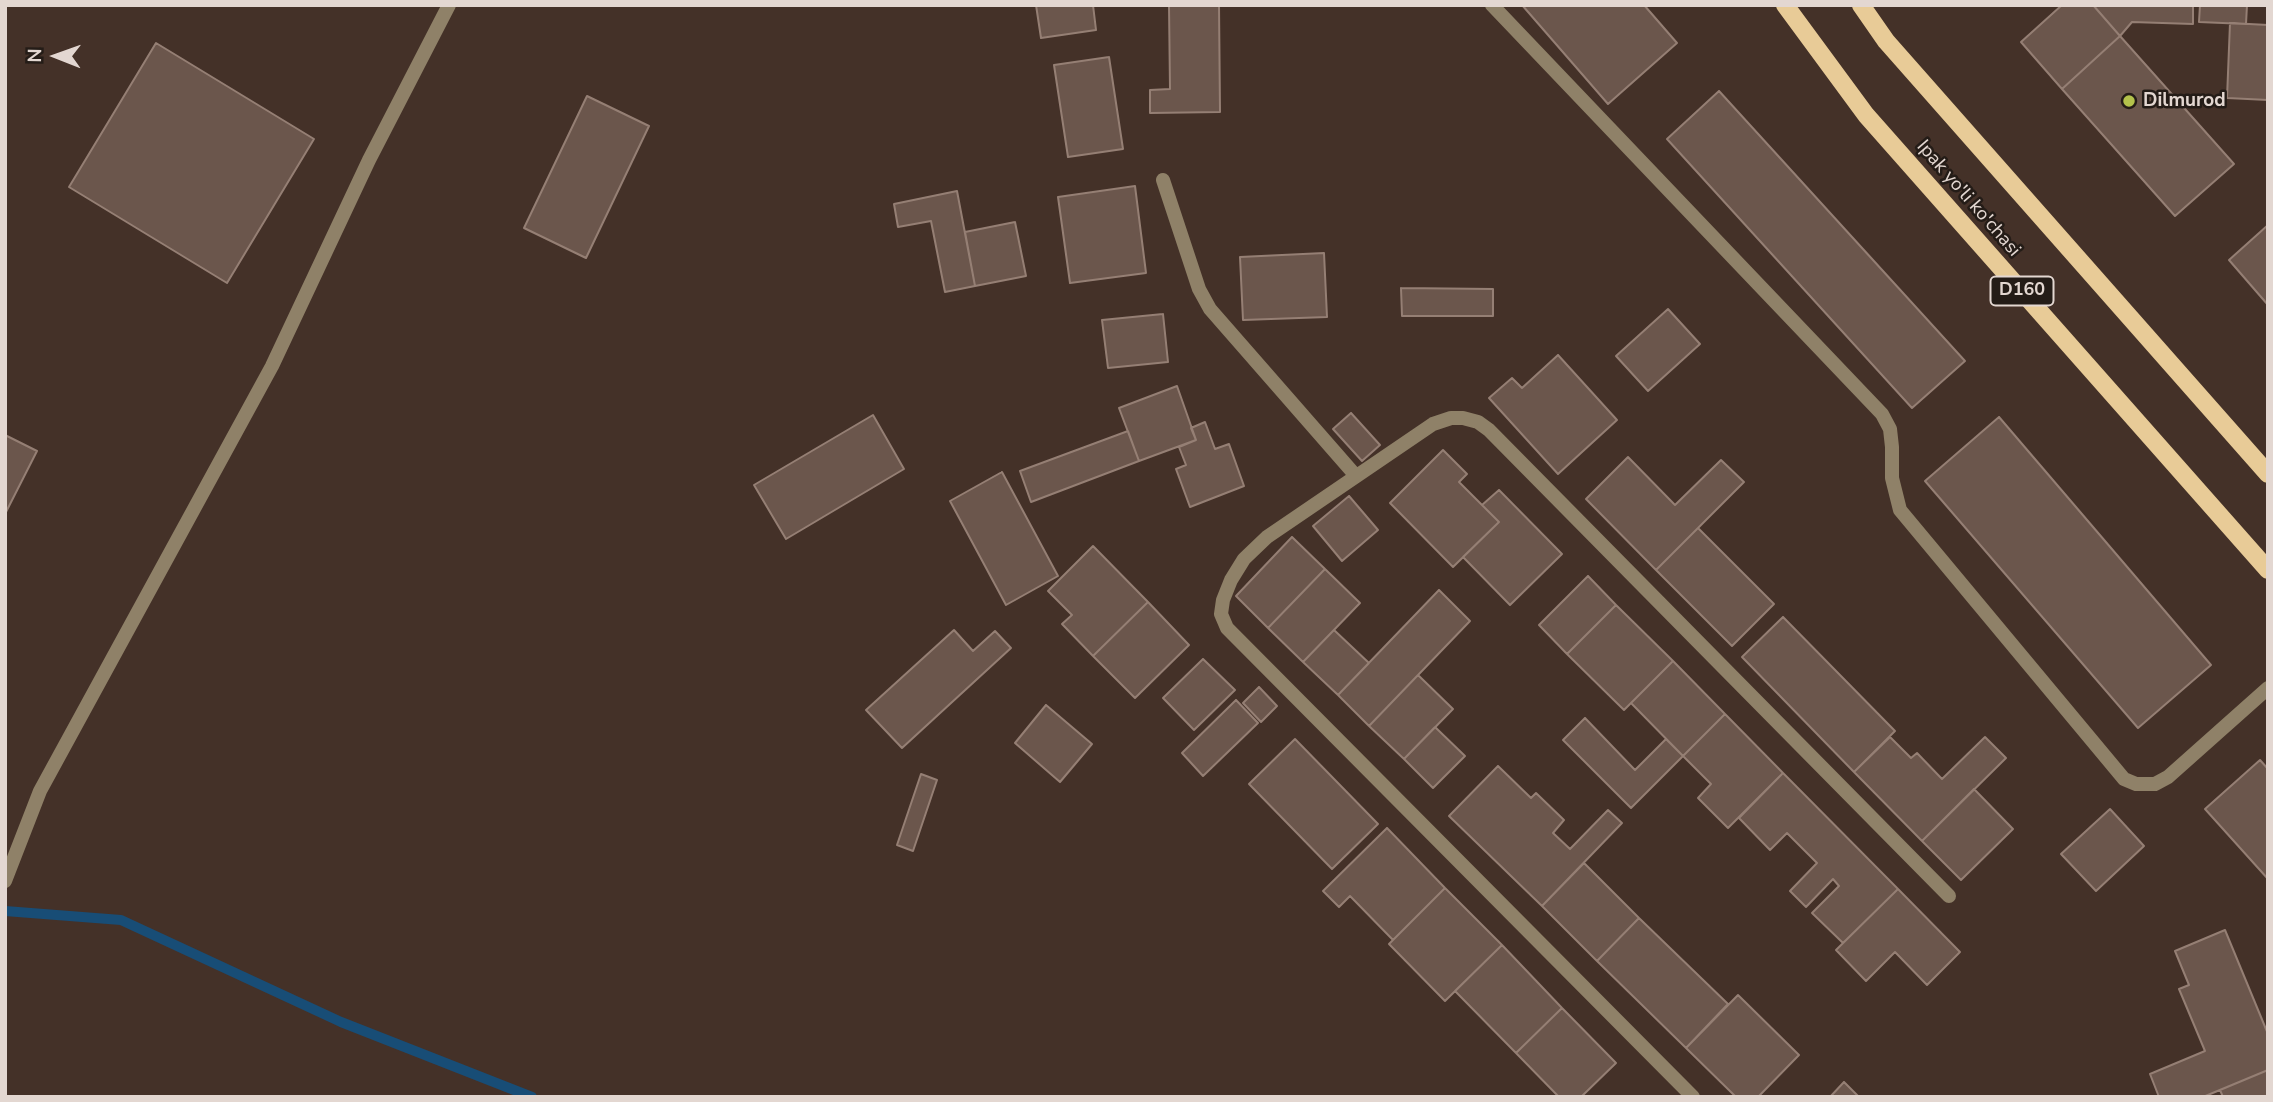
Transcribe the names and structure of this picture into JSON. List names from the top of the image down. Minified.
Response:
{"streets":{"main road":["Ipak yo'li ko'chasi","D160"]},"places":["Dilmurod"],"north":"left"}
